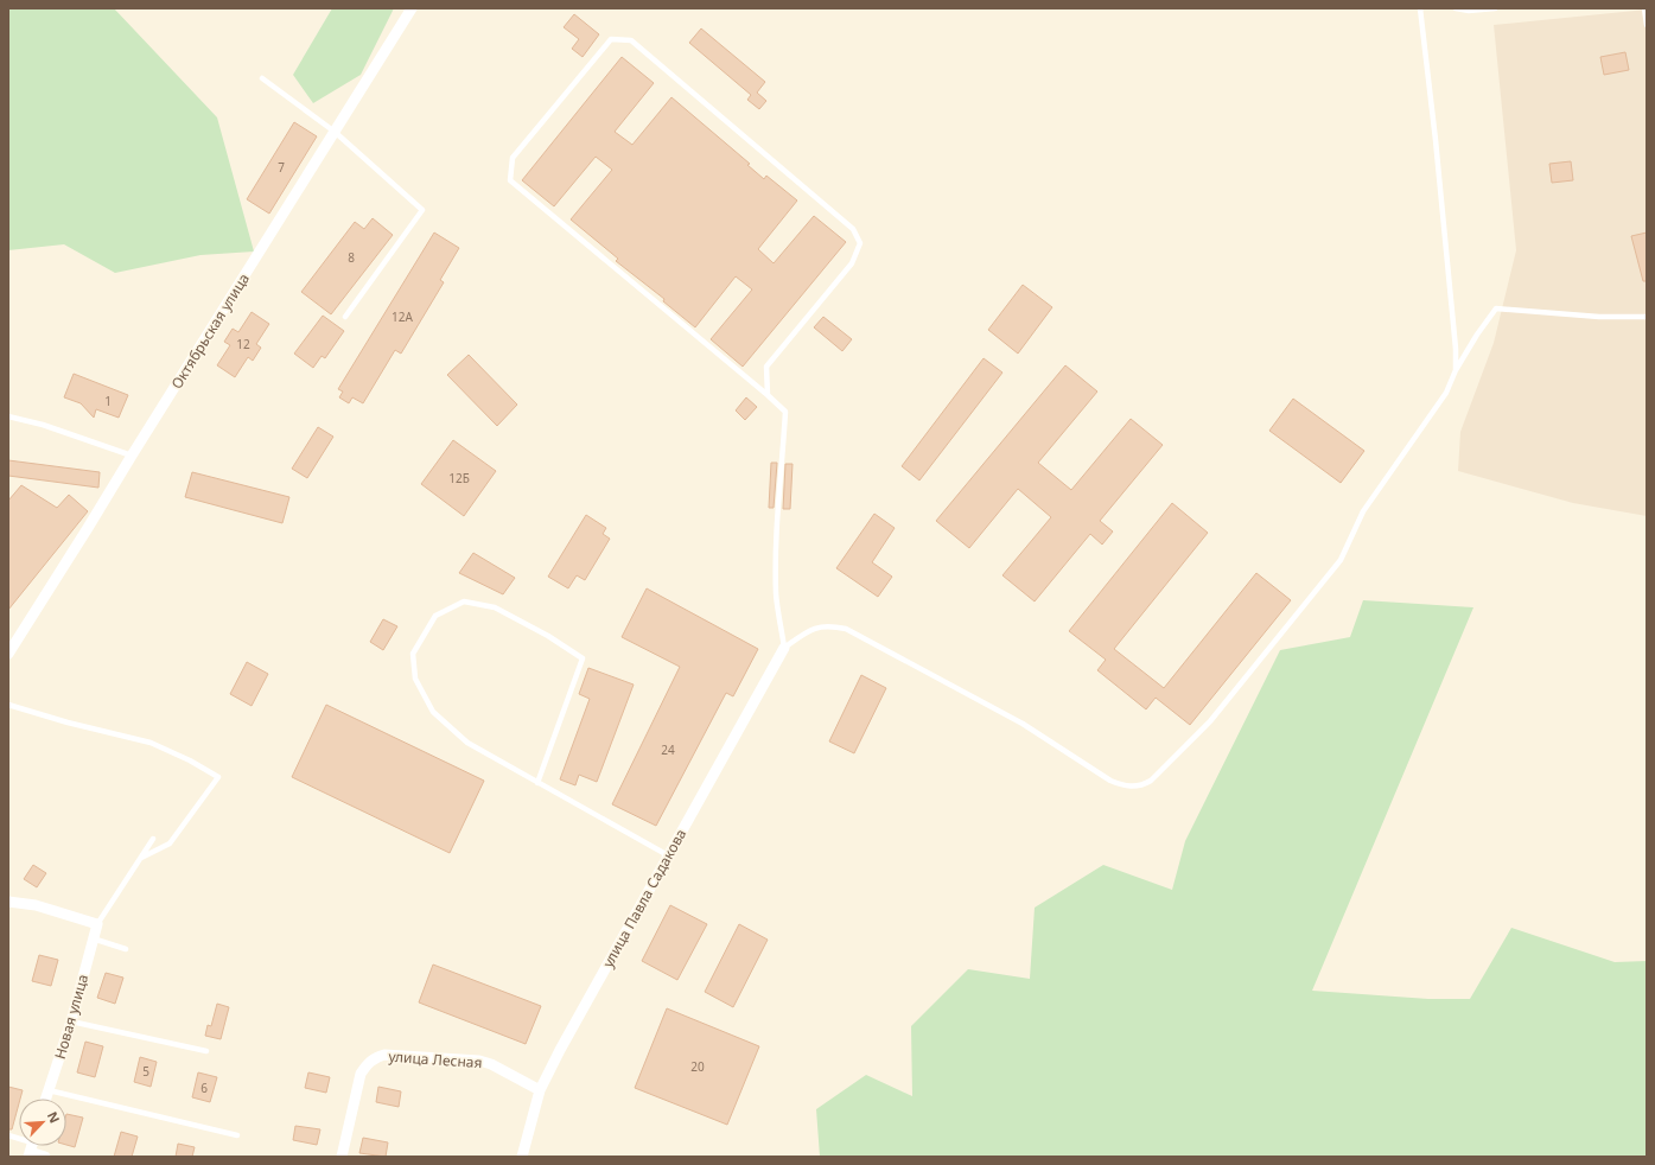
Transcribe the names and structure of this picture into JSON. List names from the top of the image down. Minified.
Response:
{"streets":{"street":["Октябрьская улица","улица Павла Садакова","Новая улица","улица Лесная"]},"crossings":[["улица Павла Садакова","улица Лесная"]],"house_numbers":["7","8","12А","12","1","12Б","24","20","5","6"],"north":"top right"}
